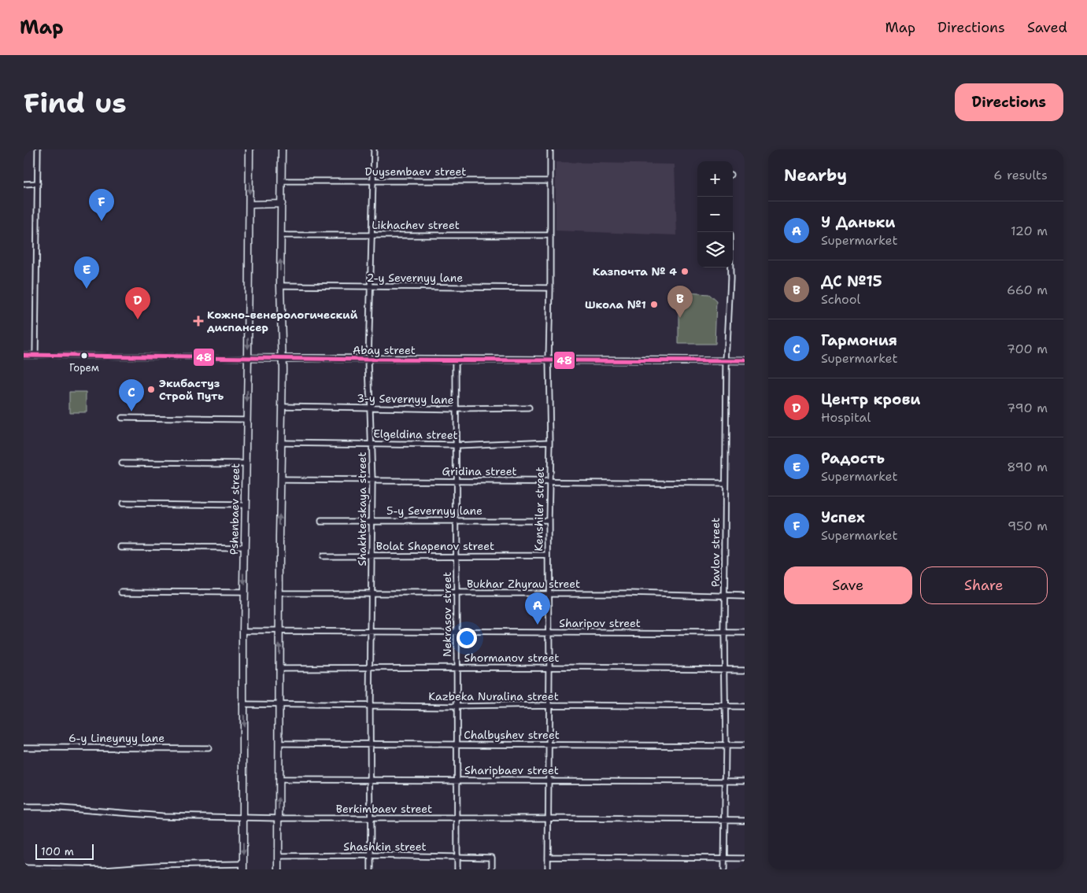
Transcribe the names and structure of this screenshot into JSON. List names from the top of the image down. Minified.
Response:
{"streets":{"street":["Duysembaev street","Likhachev street","2-y Severnyy lane","Abay street","3-y Severnyy lane","Elgeldina street","Gridina street","Pshenbaev street","Shakhterskaya street","Kenshiler street","5-y Severnyy lane","Bolat Shapenov street","Pavlov street","Bukhar Zhyrau street","Nekrasov street","Sharipov street","Shormanov street","Kazbeka Nuralina street","Chalbyshev street","6-y Lineynyy lane","Sharipbaev street","Berkimbaev street","Shashkin street"]},"crossings":[["Duysembaev street","Shakhterskaya street"],["Duysembaev street","Kenshiler street"],["Likhachev street","Shakhterskaya street"],["Likhachev street","Kenshiler street"],["2-y Severnyy lane","Shakhterskaya street"],["2-y Severnyy lane","Kenshiler street"],["Abay street","Pshenbaev street"],["Abay street","Shakhterskaya street"],["Abay street","Kenshiler street"],["Abay street","Pavlov street"],["Abay street","Nekrasov street"],["3-y Severnyy lane","Shakhterskaya street"],["3-y Severnyy lane","Nekrasov street"],["Elgeldina street","Shakhterskaya street"],["Elgeldina street","Kenshiler street"],["Elgeldina street","Nekrasov street"],["Gridina street","Shakhterskaya street"],["Gridina street","Kenshiler street"],["Gridina street","Pavlov street"],["Gridina street","Nekrasov street"],["Pshenbaev street","Sharipov street"],["Pshenbaev street","Kazbeka Nuralina street"],["Pshenbaev street","Berkimbaev street"],["Shakhterskaya street","5-y Severnyy lane"],["Shakhterskaya street","Bolat Shapenov street"],["Shakhterskaya street","Bukhar Zhyrau street"],["Shakhterskaya street","Sharipov street"],["Shakhterskaya street","Shormanov street"],["Shakhterskaya street","Kazbeka Nuralina street"],["Shakhterskaya street","Chalbyshev street"],["Shakhterskaya street","Sharipbaev street"],["Shakhterskaya street","Berkimbaev street"],["Shakhterskaya street","Shashkin street"],["Kenshiler street","5-y Severnyy lane"],["Kenshiler street","Bolat Shapenov street"],["Kenshiler street","Bukhar Zhyrau street"],["Kenshiler street","Sharipov street"],["Kenshiler street","Shormanov street"],["Kenshiler street","Kazbeka Nuralina street"],["Kenshiler street","Chalbyshev street"],["Kenshiler street","Sharipbaev street"],["Kenshiler street","Berkimbaev street"],["5-y Severnyy lane","Nekrasov street"],["Bolat Shapenov street","Nekrasov street"],["Pavlov street","Bukhar Zhyrau street"],["Pavlov street","Sharipov street"],["Pavlov street","Shormanov street"],["Pavlov street","Kazbeka Nuralina street"],["Pavlov street","Chalbyshev street"],["Pavlov street","Sharipbaev street"],["Pavlov street","Berkimbaev street"],["Bukhar Zhyrau street","Nekrasov street"],["Nekrasov street","Sharipov street"],["Nekrasov street","Shormanov street"],["Nekrasov street","Kazbeka Nuralina street"],["Nekrasov street","Chalbyshev street"],["Nekrasov street","Sharipbaev street"],["Nekrasov street","Berkimbaev street"],["Nekrasov street","Shashkin street"]],"places":{"other":["Казпочта № 4","Школа №1","Горем","Экибастуз Строй Путь"],"health":["Кожно-венерологический диспансер"]},"lines":["transit line 48"],"scale_bar":"100 m","page":{"header":"Map","nav":["Map","Directions","Saved"],"buttons":["Directions",["Save","Share"]],"title":"Find us","heading":["Nearby","6 results"],"map_buttons":["+","−"],"pins":["F","E","B","D","C","A"],"list":[{"mark":"A","name":"У Даньки","note":"Supermarket","value":"120 m"},{"mark":"B","name":"ДС №15","note":"School","value":"660 m"},{"mark":"C","name":"Гармония","note":"Supermarket","value":"700 m"},{"mark":"D","name":"Центр крови","note":"Hospital","value":"790 m"},{"mark":"E","name":"Радость","note":"Supermarket","value":"890 m"},{"mark":"F","name":"Успех","note":"Supermarket","value":"950 m"}],"scale":"100 m"}}
